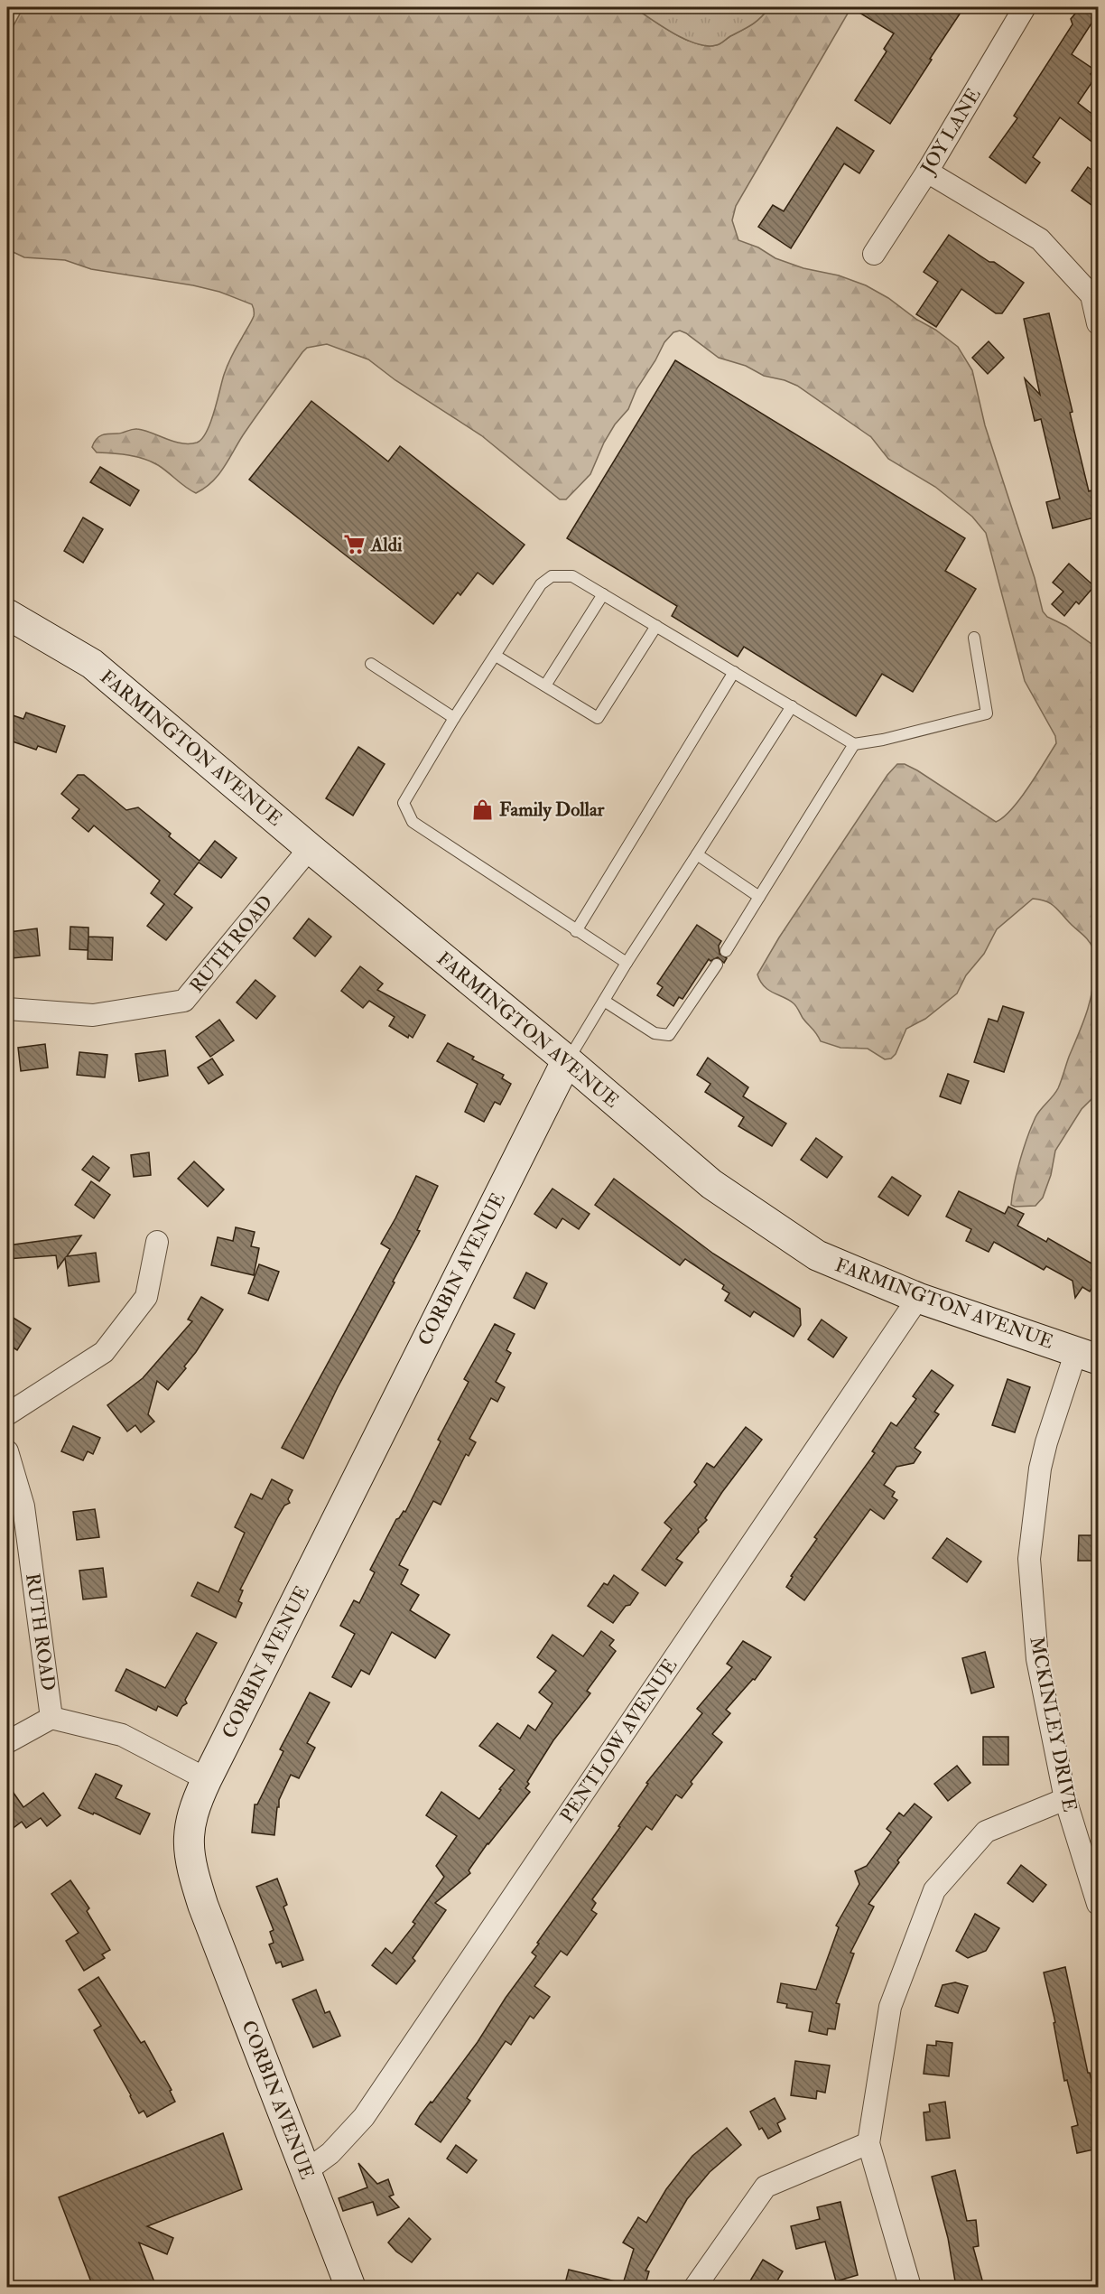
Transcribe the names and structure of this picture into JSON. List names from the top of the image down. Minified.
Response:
{"streets":{"main road":["FARMINGTON AVENUE","CORBIN AVENUE"],"street":["JOY LANE","RUTH ROAD","MCKINLEY DRIVE","PENTLOW AVENUE"]},"crossings":[["FARMINGTON AVENUE","RUTH ROAD"],["FARMINGTON AVENUE","CORBIN AVENUE"],["FARMINGTON AVENUE","MCKINLEY DRIVE"],["FARMINGTON AVENUE","PENTLOW AVENUE"],["CORBIN AVENUE","PENTLOW AVENUE"]],"places":{"supermarket":["Aldi"],"shop":["Family Dollar"]}}
